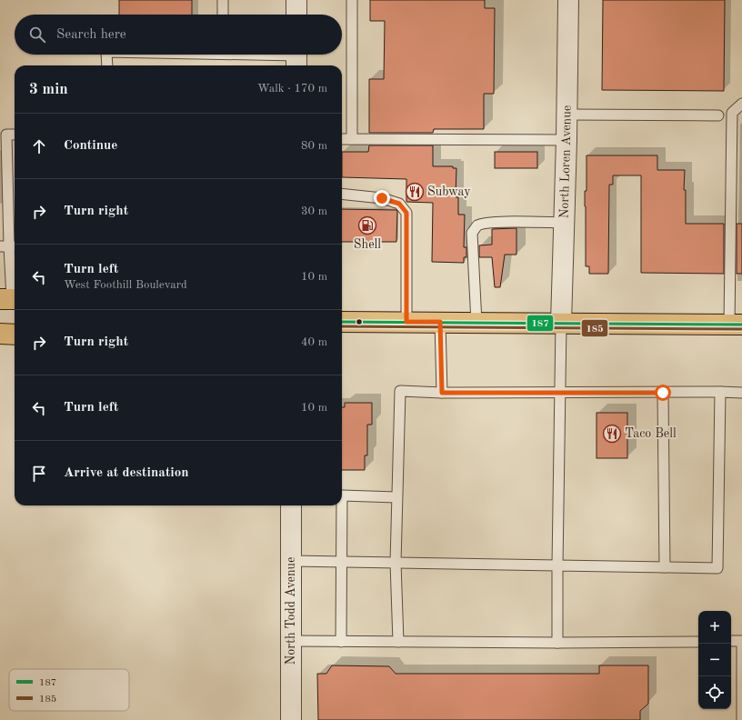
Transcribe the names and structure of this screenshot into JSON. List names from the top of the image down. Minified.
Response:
{"streets":{"street":["North Loren Avenue","North Todd Avenue"]},"places":{"restaurant":["Subway","Taco Bell"],"fuel station":["Shell"]},"lines":["transit line 187","transit line 185"],"legend":["187","185"],"page":{"search":"Search here","heading":["3 min","Walk · 170 m"],"list":[["Continue","80 m"],["Turn right","30 m"],["Turn left","West Foothill Boulevard","10 m"],["Turn right","40 m"],["Turn left","10 m"],"Arrive at destination"],"map_buttons":["+","−"]}}
